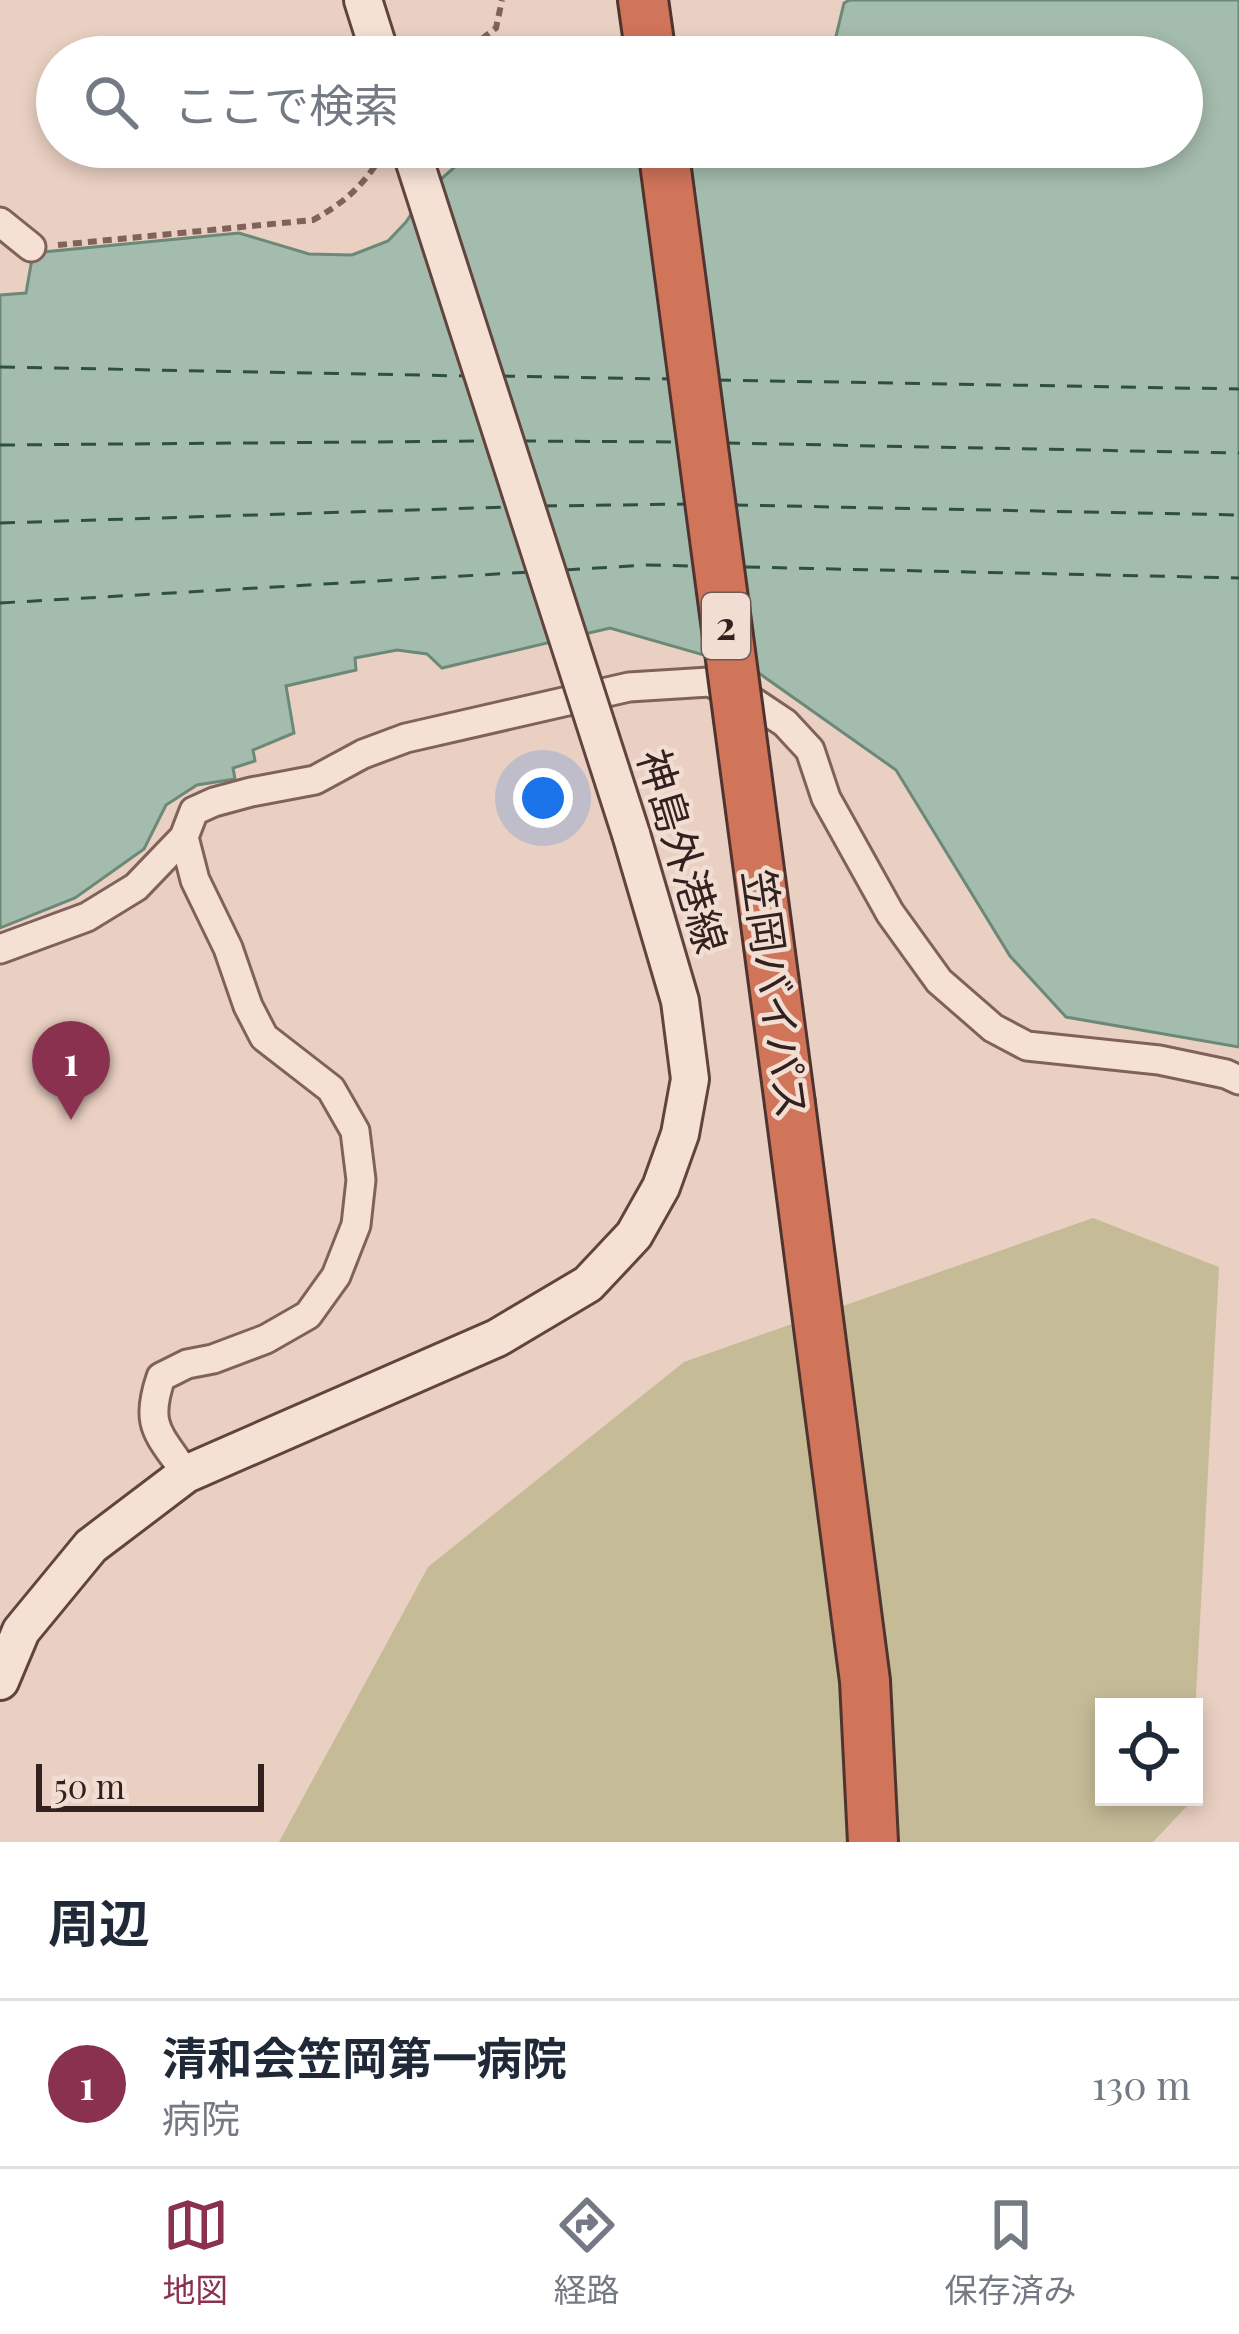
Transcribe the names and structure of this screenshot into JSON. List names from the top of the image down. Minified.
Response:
{"streets":{"highway":["2","笠岡バイパス"],"main road":["神島外港線"]},"scale_bar":"50 m","page":{"search":"ここで検索","pins":"1","scale":"50 m","heading":"周辺","list":[{"mark":"1","name":"清和会笠岡第一病院","note":"病院","value":"130 m"}],"nav":["地図","経路","保存済み"]}}
